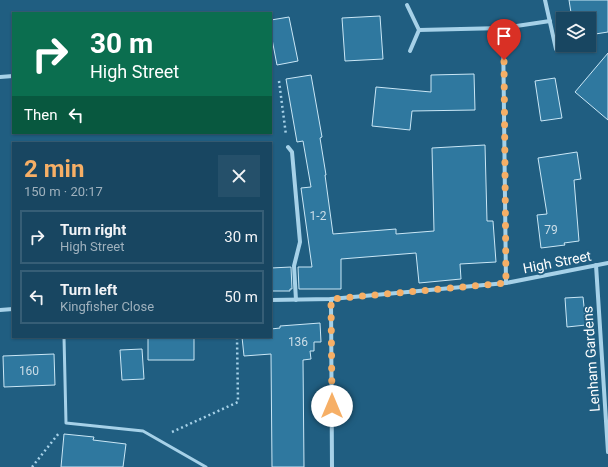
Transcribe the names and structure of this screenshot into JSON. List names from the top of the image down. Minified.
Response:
{"streets":{"street":["High Street","Lenham Gardens"]},"crossings":[["High Street","Lenham Gardens"]],"house_numbers":["1-2","79","136","160"],"page":{"turn":["30 m","High Street"],"then":"Then","heading":["2 min","150 m · 20:17"],"list":[{"name":"Turn right","note":"High Street","value":"30 m"},{"name":"Turn left","note":"Kingfisher Close","value":"50 m"}]}}
